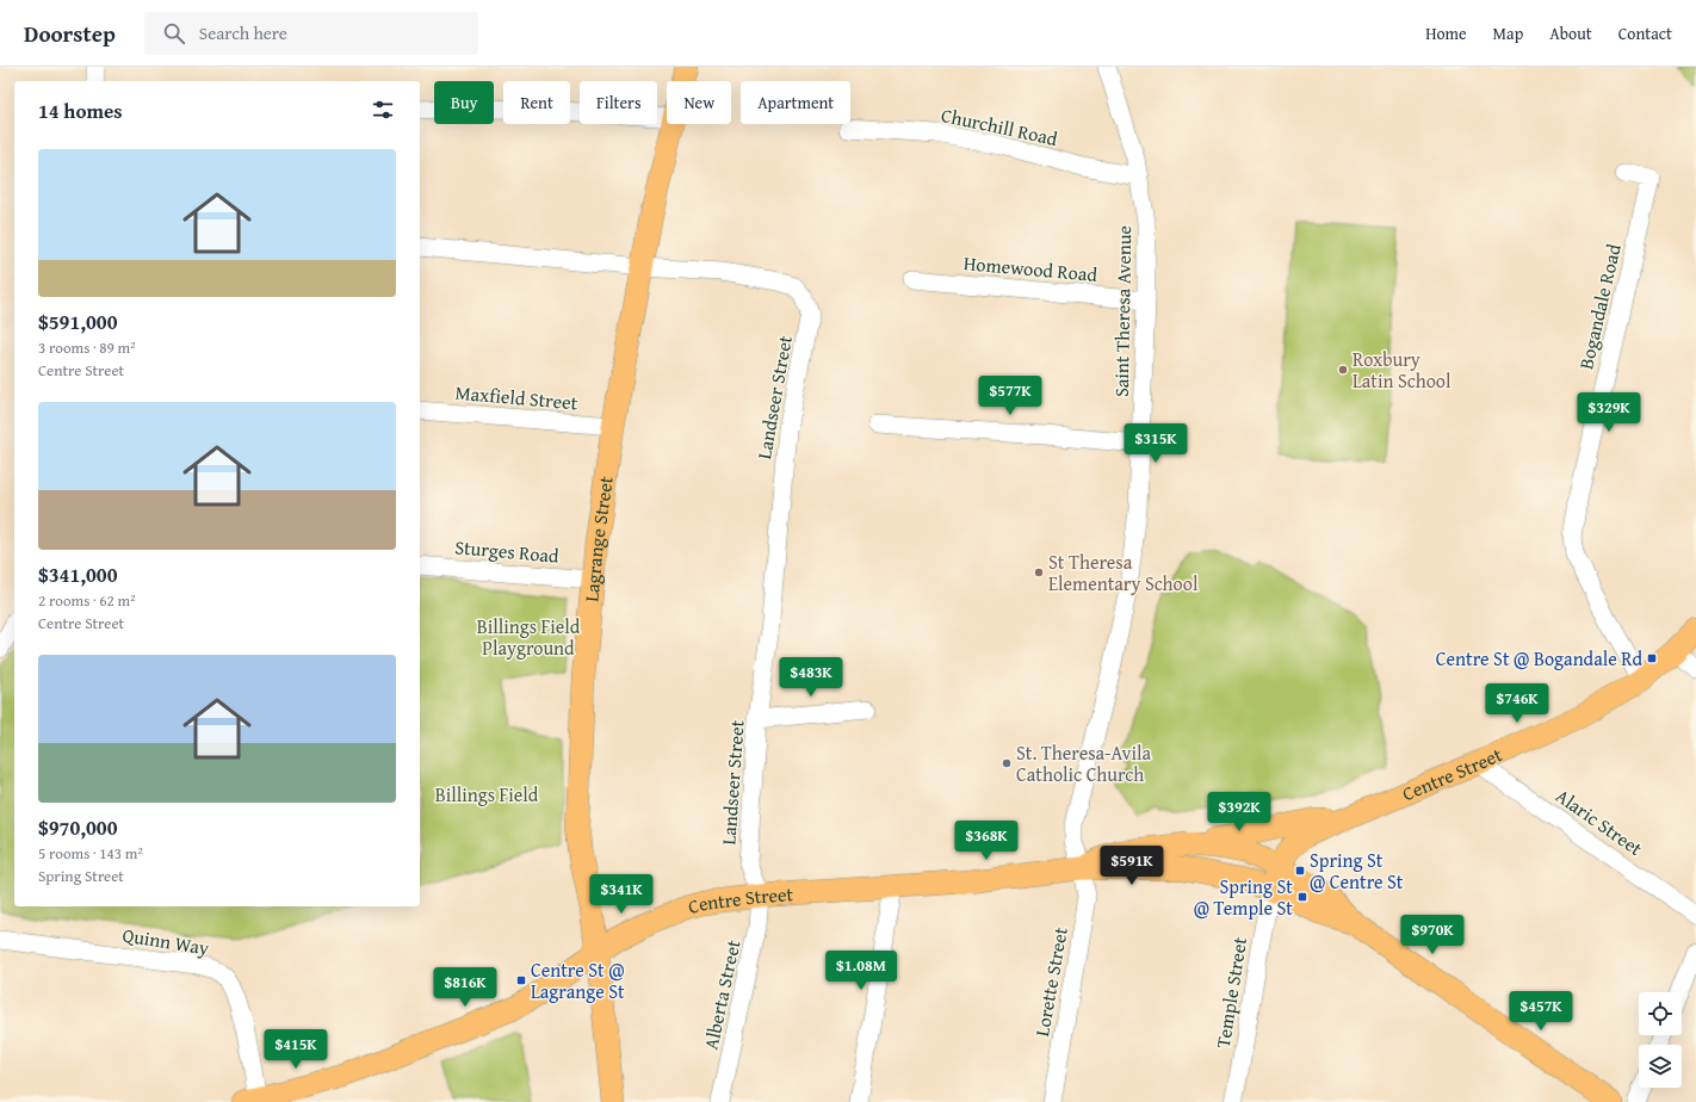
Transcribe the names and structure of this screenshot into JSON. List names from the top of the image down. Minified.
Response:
{"streets":{"main road":["Lagrange Street","Centre Street"],"street":["Churchill Road","Homewood Road","Bogandale Road","Saint Theresa Avenue","Maxfield Street","Landseer Street","Sturges Road","Alaric Street","Quinn Way","Lorette Street","Temple Street","Alberta Street"]},"crossings":[["Churchill Road","Saint Theresa Avenue"],["Homewood Road","Saint Theresa Avenue"],["Bogandale Road","Centre Street"],["Saint Theresa Avenue","Centre Street"],["Saint Theresa Avenue","Lorette Street"],["Maxfield Street","Lagrange Street"],["Landseer Street","Lagrange Street"],["Landseer Street","Centre Street"],["Landseer Street","Alberta Street"],["Lagrange Street","Sturges Road"],["Lagrange Street","Centre Street"],["Centre Street","Alaric Street"],["Centre Street","Quinn Way"],["Centre Street","Lorette Street"],["Centre Street","Temple Street"],["Centre Street","Alberta Street"]],"parks":["Billings Field Playground","Billings Field"],"places":{"other":["Roxbury Latin School","St Theresa Elementary School","St. Theresa-Avila Catholic Church"],"transit":["Centre St @ Bogandale Rd","Spring St @ Centre St","Spring St @ Temple St","Centre St @ Lagrange St"]},"page":{"header":"Doorstep","search":"Search here","nav":["Home","Map","About","Contact"],"chip":["Buy","Rent","Filters","New","Apartment"],"heading":"14 homes","list":[{"name":"$591,000","note":"3 rooms · 89 m² · Centre Street"},{"name":"$341,000","note":"2 rooms · 62 m² · Centre Street"},{"name":"$970,000","note":"5 rooms · 143 m² · Spring Street"}],"price":["$577K","$329K","$315K","$483K","$746K","$392K","$368K","$591K","$341K","$970K","$1.08M","$816K","$457K","$415K"]}}
